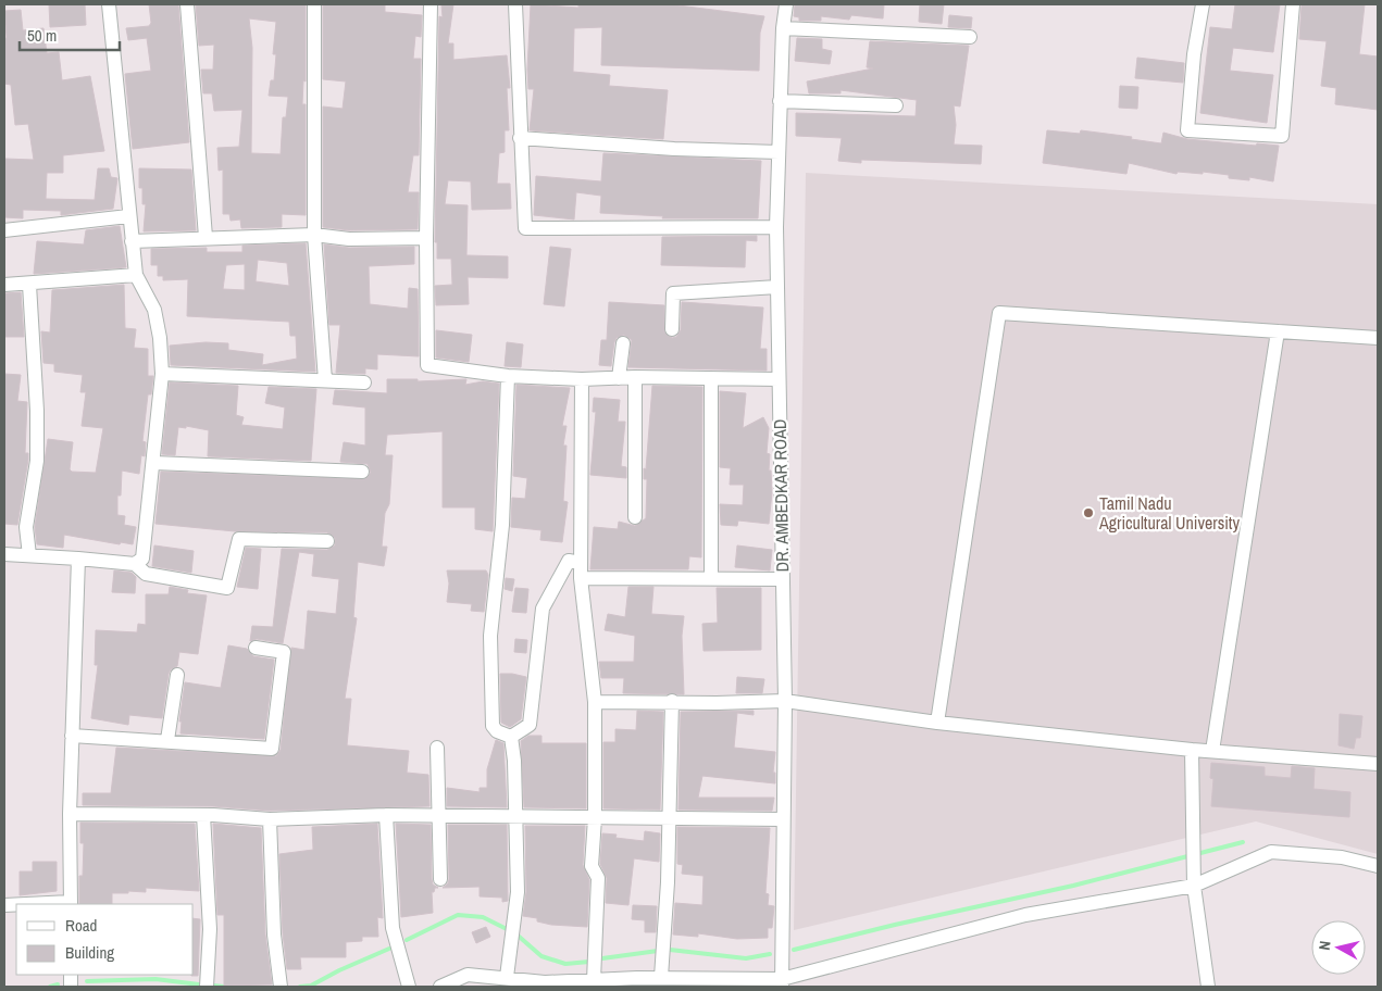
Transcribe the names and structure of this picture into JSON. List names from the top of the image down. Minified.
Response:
{"streets":{"street":["DR. AMBEDKAR ROAD"]},"places":["Tamil Nadu Agricultural University"],"legend":["Road","Building"],"scale_bar":"50 m","north":"left"}
